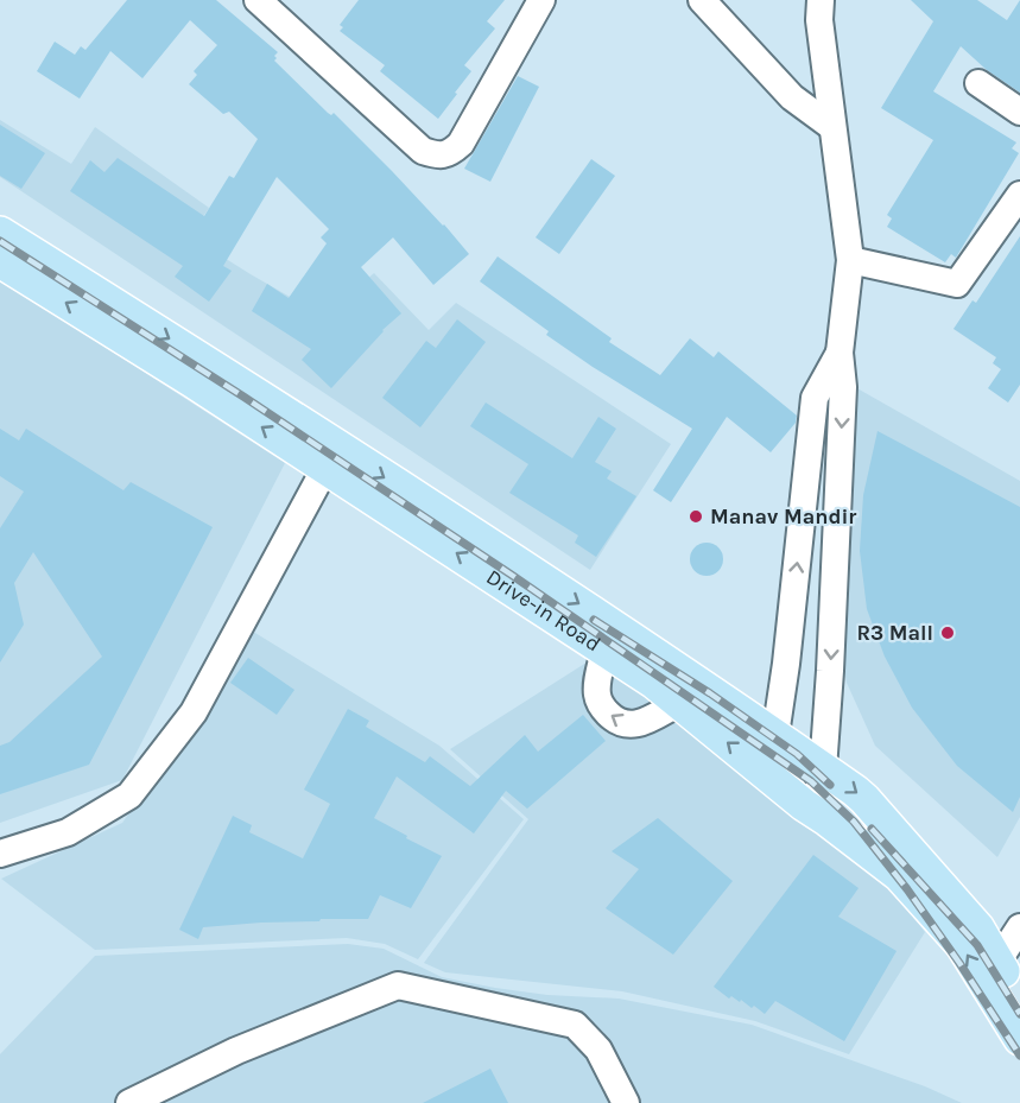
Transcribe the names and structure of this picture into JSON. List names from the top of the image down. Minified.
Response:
{"streets":{"main road":["Drive-in Road"]},"places":["Manav Mandir","R3 Mall"]}
